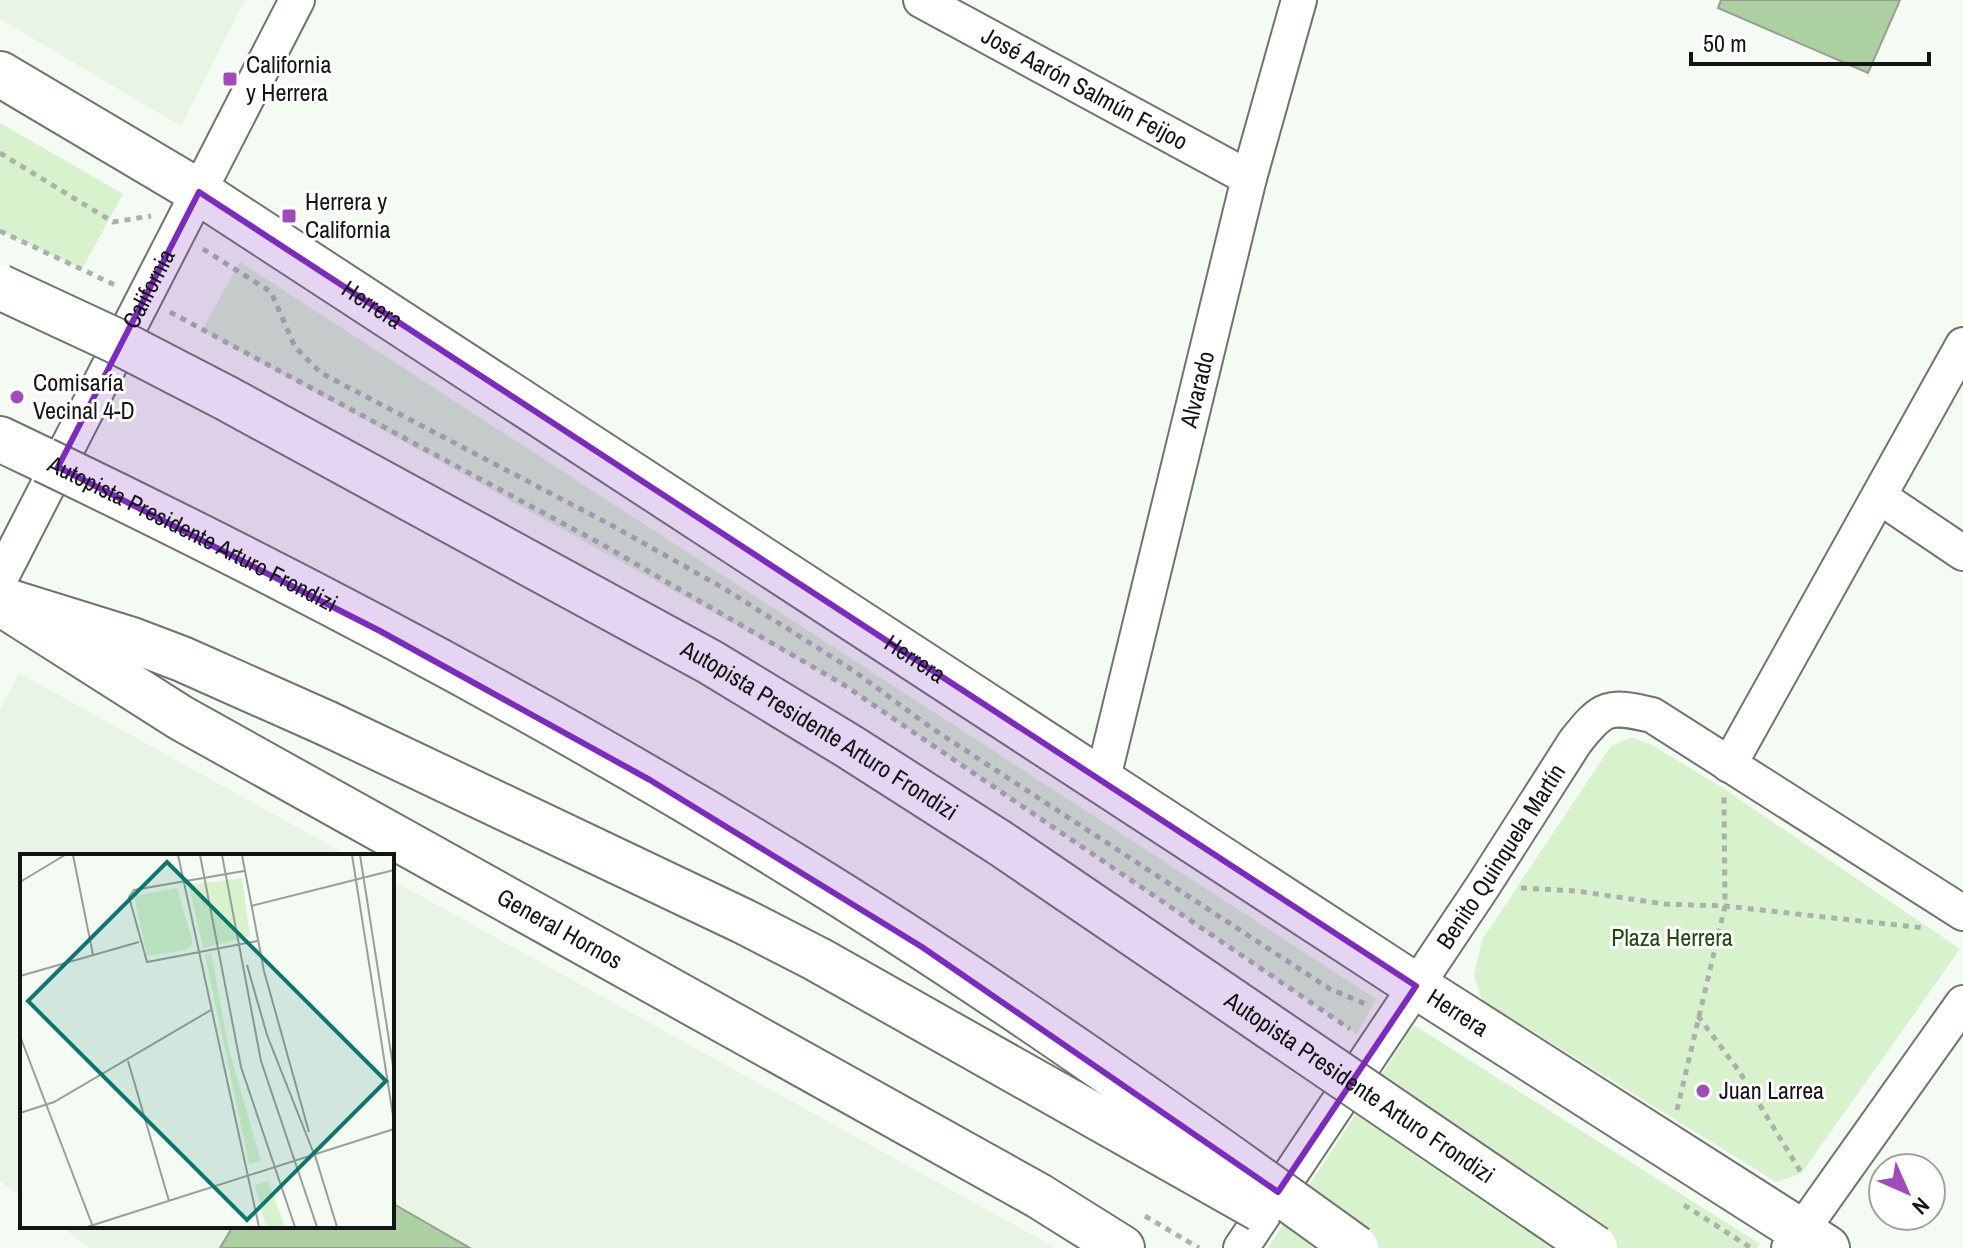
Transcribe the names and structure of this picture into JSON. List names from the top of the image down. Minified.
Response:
{"streets":{"main road":["Herrera","Autopista Presidente Arturo Frondizi","General Hornos"],"street":["José Aarón Salmún Feijoo","California","Alvarado","Benito Quinquela Martín"]},"crossings":[["José Aarón Salmún Feijoo","Alvarado"],["California","Herrera"],["Herrera","Alvarado"],["Herrera","Benito Quinquela Martín"]],"parks":["Plaza Herrera"],"places":{"transit":["California y Herrera","Herrera y California"],"other":["Comisaría Vecinal 4-D","Juan Larrea"]},"scale_bar":"50 m","north":"bottom right"}
